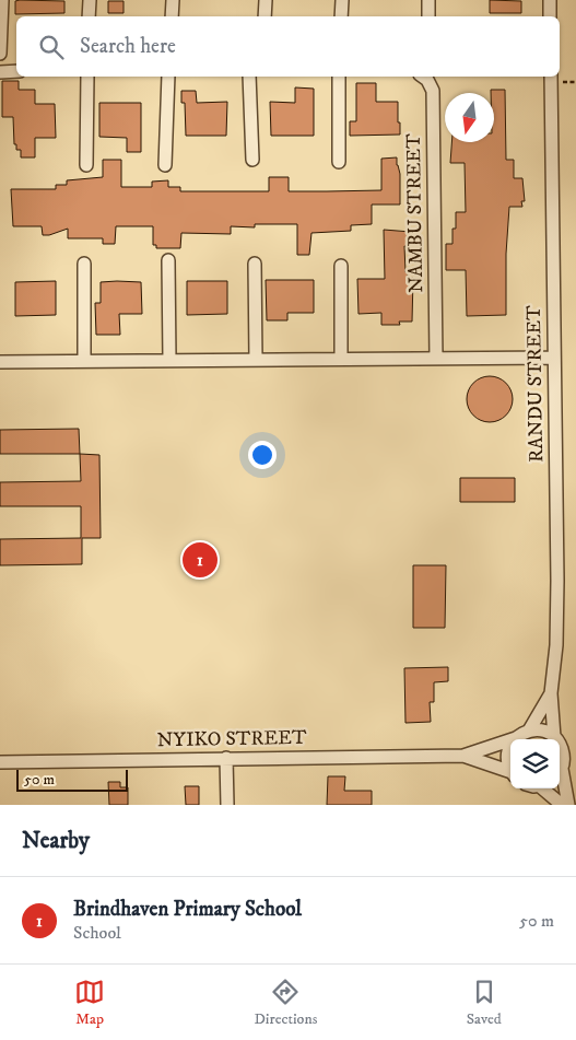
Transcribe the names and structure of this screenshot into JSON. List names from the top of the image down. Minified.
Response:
{"streets":{"street":["NAMBU STREET","RANDU STREET","NYIKO STREET"]},"crossings":[["RANDU STREET","NYIKO STREET"]],"scale_bar":"50 m","north":"bottom","page":{"search":"Search here","pins":"1","scale":"50 m","heading":"Nearby","list":[{"mark":"1","name":"Brindhaven Primary School","note":"School","value":"50 m"}],"nav":["Map","Directions","Saved"]}}
